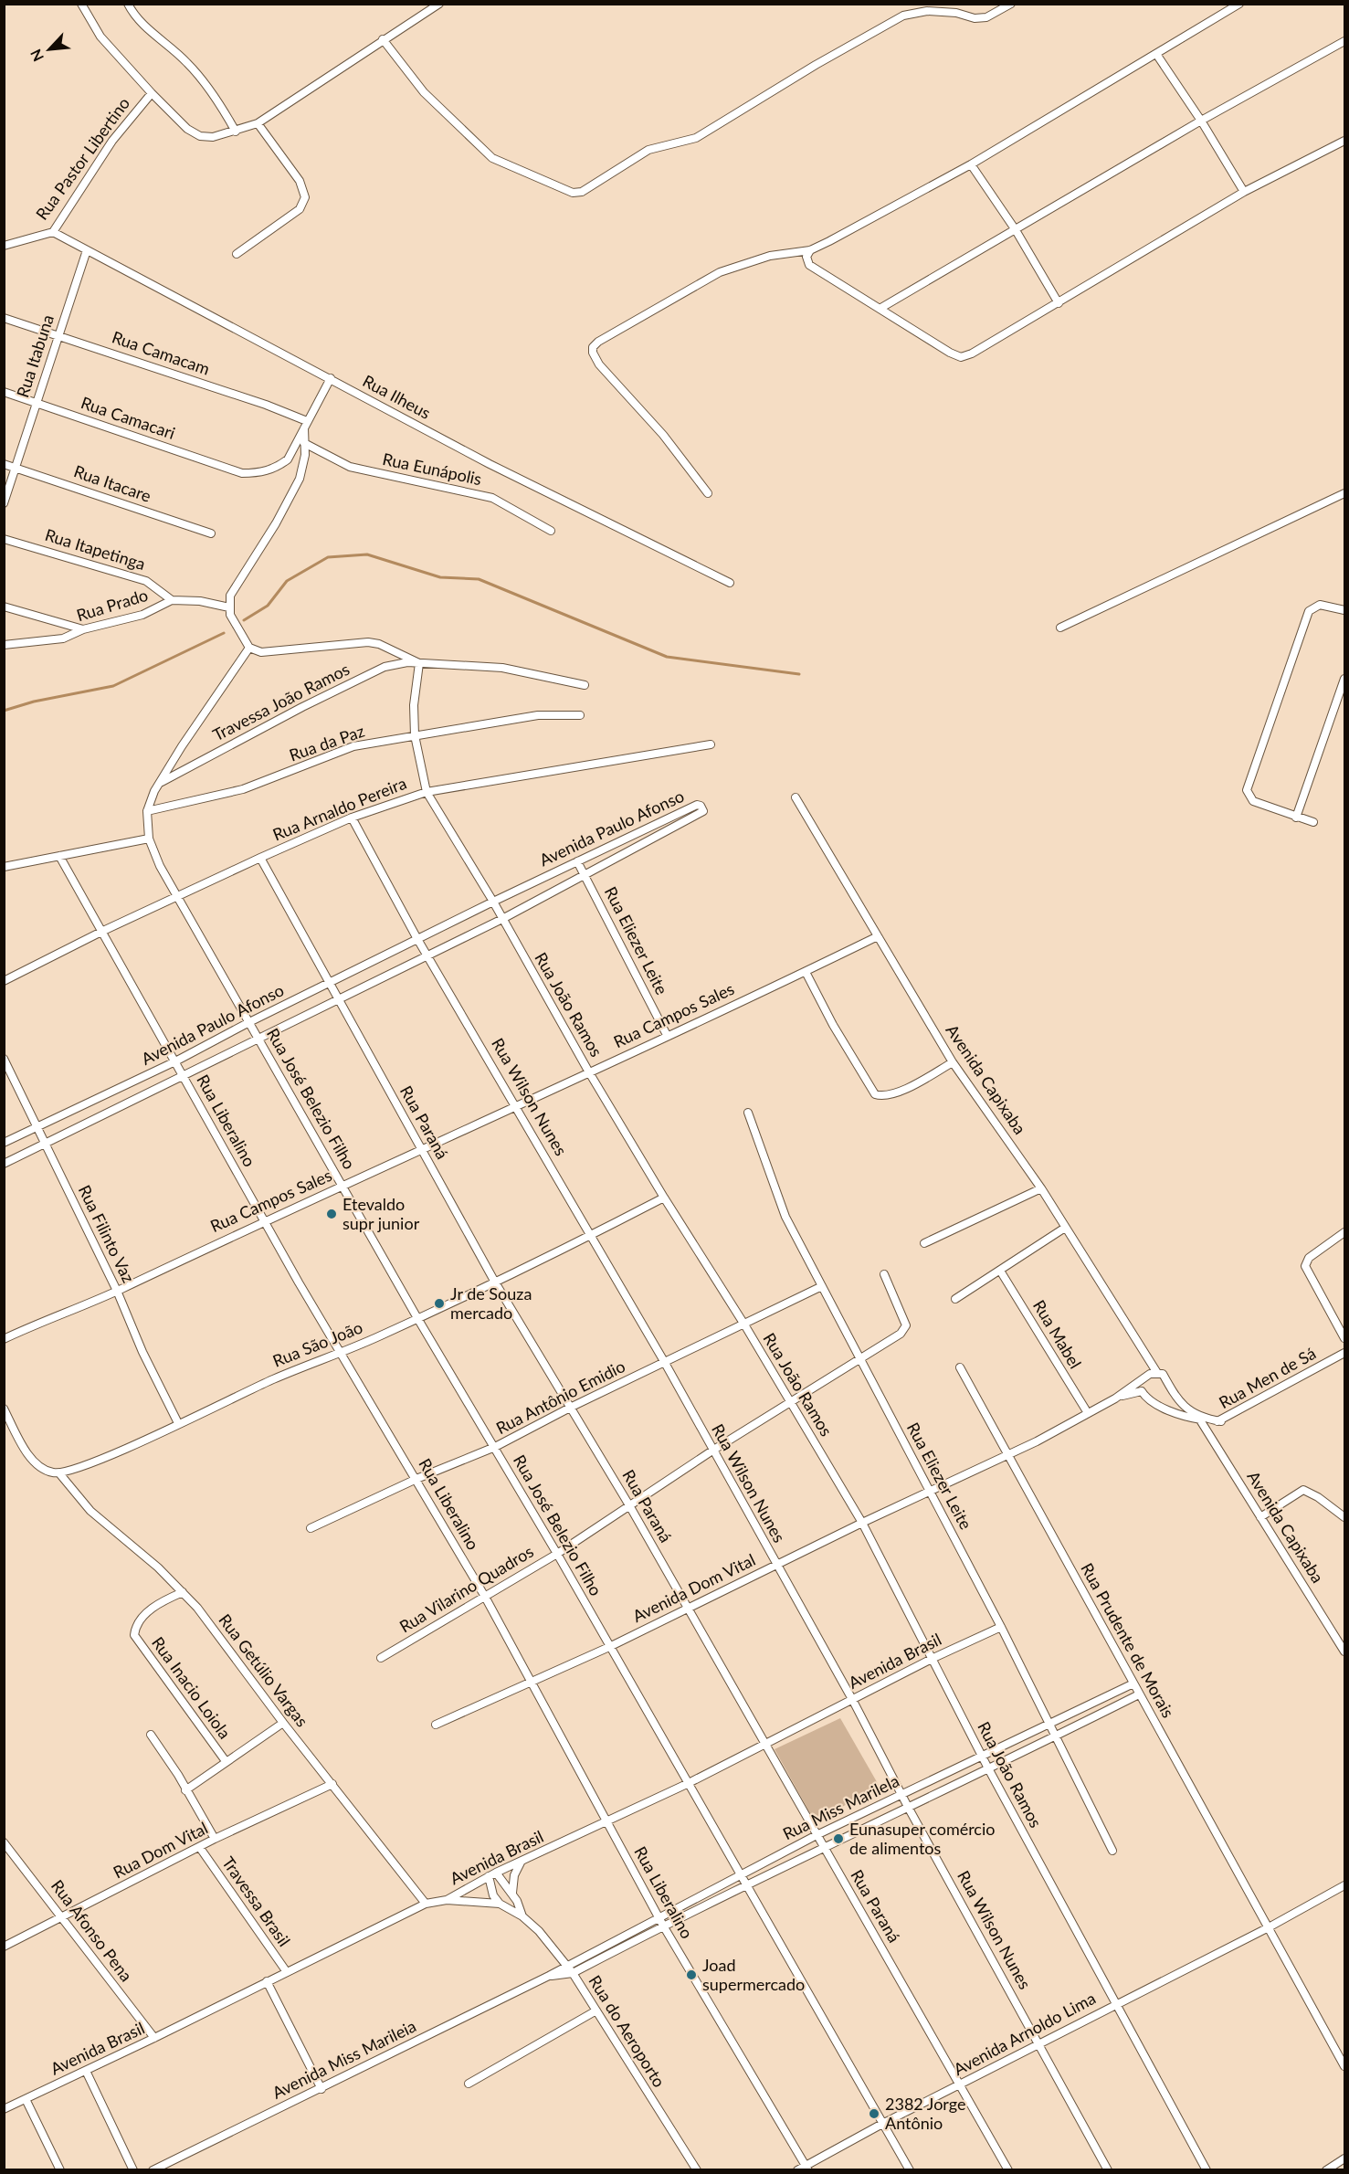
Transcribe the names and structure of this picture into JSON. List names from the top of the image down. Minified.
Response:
{"streets":{"street":["Rua Pastor Libertino","Rua Camacam","Rua Itabuna","Rua Ilheus","Rua Camacari","Rua Eunápolis","Rua Itacare","Rua Itapetinga","Rua Prado","Travessa João Ramos","Rua da Paz","Rua Arnaldo Pereira","Avenida Paulo Afonso","Rua Eliezer Leite","Rua João Ramos","Rua Campos Sales","Avenida Capixaba","Rua Wilson Nunes","Rua José Belezio Filho","Rua Liberalino","Rua Paraná","Rua Filinto Vaz","Rua Mabel","Rua São João","Rua Men de Sá","Rua Antônio Emidio","Avenida Dom Vital","Rua Vilarino Quadros","Rua Prudente de Morais","Avenida Brasil","Rua Getúlio Vargas","Rua Inacio Loiola","Rua Miss Marilela","Rua Dom Vital","Travessa Brasil","Rua Afonso Pena","Rua do Aeroporto","Avenida Arnoldo Lima","Avenida Miss Marileia"]},"crossings":[["Rua Pastor Libertino","Rua Ilheus"],["Rua Camacam","Rua Itabuna"],["Rua Camacam","Rua Camacari"],["Rua Itabuna","Rua Ilheus"],["Rua Itabuna","Rua Camacari"],["Rua Itabuna","Rua Itacare"],["Rua Itapetinga","Rua Prado"],["Travessa João Ramos","Rua João Ramos"],["Rua da Paz","Rua João Ramos"],["Rua Arnaldo Pereira","Rua João Ramos"],["Rua Arnaldo Pereira","Rua Wilson Nunes"],["Rua Arnaldo Pereira","Rua José Belezio Filho"],["Rua Arnaldo Pereira","Rua Liberalino"],["Rua Arnaldo Pereira","Rua Paraná"],["Avenida Paulo Afonso","Rua Eliezer Leite"],["Avenida Paulo Afonso","Rua João Ramos"],["Avenida Paulo Afonso","Rua Wilson Nunes"],["Avenida Paulo Afonso","Rua José Belezio Filho"],["Avenida Paulo Afonso","Rua Liberalino"],["Avenida Paulo Afonso","Rua Paraná"],["Avenida Paulo Afonso","Rua Filinto Vaz"],["Rua Eliezer Leite","Rua Campos Sales"],["Rua Eliezer Leite","Rua Antônio Emidio"],["Rua Eliezer Leite","Avenida Dom Vital"],["Rua Eliezer Leite","Rua Vilarino Quadros"],["Rua Eliezer Leite","Avenida Brasil"],["Rua Eliezer Leite","Rua Miss Marilela"],["Rua João Ramos","Rua Campos Sales"],["Rua João Ramos","Rua São João"],["Rua João Ramos","Rua Antônio Emidio"],["Rua João Ramos","Avenida Dom Vital"],["Rua João Ramos","Rua Vilarino Quadros"],["Rua João Ramos","Avenida Brasil"],["Rua João Ramos","Rua Miss Marilela"],["Rua João Ramos","Avenida Arnoldo Lima"],["Rua Campos Sales","Avenida Capixaba"],["Rua Campos Sales","Rua Wilson Nunes"],["Rua Campos Sales","Rua José Belezio Filho"],["Rua Campos Sales","Rua Liberalino"],["Rua Campos Sales","Rua Paraná"],["Rua Campos Sales","Rua Filinto Vaz"],["Avenida Capixaba","Rua Men de Sá"],["Avenida Capixaba","Avenida Dom Vital"],["Rua Wilson Nunes","Rua São João"],["Rua Wilson Nunes","Rua Antônio Emidio"],["Rua Wilson Nunes","Avenida Dom Vital"],["Rua Wilson Nunes","Rua Vilarino Quadros"],["Rua Wilson Nunes","Avenida Brasil"],["Rua Wilson Nunes","Rua Miss Marilela"],["Rua Wilson Nunes","Avenida Arnoldo Lima"],["Rua José Belezio Filho","Rua São João"],["Rua José Belezio Filho","Rua Antônio Emidio"],["Rua José Belezio Filho","Avenida Dom Vital"],["Rua José Belezio Filho","Rua Vilarino Quadros"],["Rua José Belezio Filho","Avenida Brasil"],["Rua José Belezio Filho","Rua Miss Marilela"],["Rua José Belezio Filho","Avenida Arnoldo Lima"],["Rua Liberalino","Rua São João"],["Rua Liberalino","Rua Antônio Emidio"],["Rua Liberalino","Avenida Dom Vital"],["Rua Liberalino","Rua Vilarino Quadros"],["Rua Liberalino","Avenida Brasil"],["Rua Liberalino","Rua Miss Marilela"],["Rua Liberalino","Avenida Arnoldo Lima"],["Rua Paraná","Rua São João"],["Rua Paraná","Rua Antônio Emidio"],["Rua Paraná","Avenida Dom Vital"],["Rua Paraná","Rua Vilarino Quadros"],["Rua Paraná","Avenida Brasil"],["Rua Paraná","Rua Miss Marilela"],["Rua Paraná","Avenida Arnoldo Lima"],["Rua Filinto Vaz","Rua São João"],["Rua Mabel","Avenida Dom Vital"],["Rua São João","Rua Getúlio Vargas"],["Rua Men de Sá","Avenida Dom Vital"],["Avenida Dom Vital","Rua Prudente de Morais"],["Rua Prudente de Morais","Rua Miss Marilela"],["Rua Prudente de Morais","Avenida Arnoldo Lima"],["Avenida Brasil","Rua Getúlio Vargas"],["Avenida Brasil","Travessa Brasil"],["Avenida Brasil","Rua Afonso Pena"],["Rua Getúlio Vargas","Rua Inacio Loiola"],["Rua Getúlio Vargas","Rua Dom Vital"],["Rua Miss Marilela","Rua do Aeroporto"],["Rua Miss Marilela","Avenida Miss Marileia"],["Rua Dom Vital","Travessa Brasil"],["Rua Dom Vital","Rua Afonso Pena"],["Rua do Aeroporto","Avenida Miss Marileia"]],"places":["Etevaldo supr junior","Jr de Souza mercado","Eunasuper comércio de alimentos","Joad supermercado","2382 Jorge Antônio"],"north":"bottom left"}
